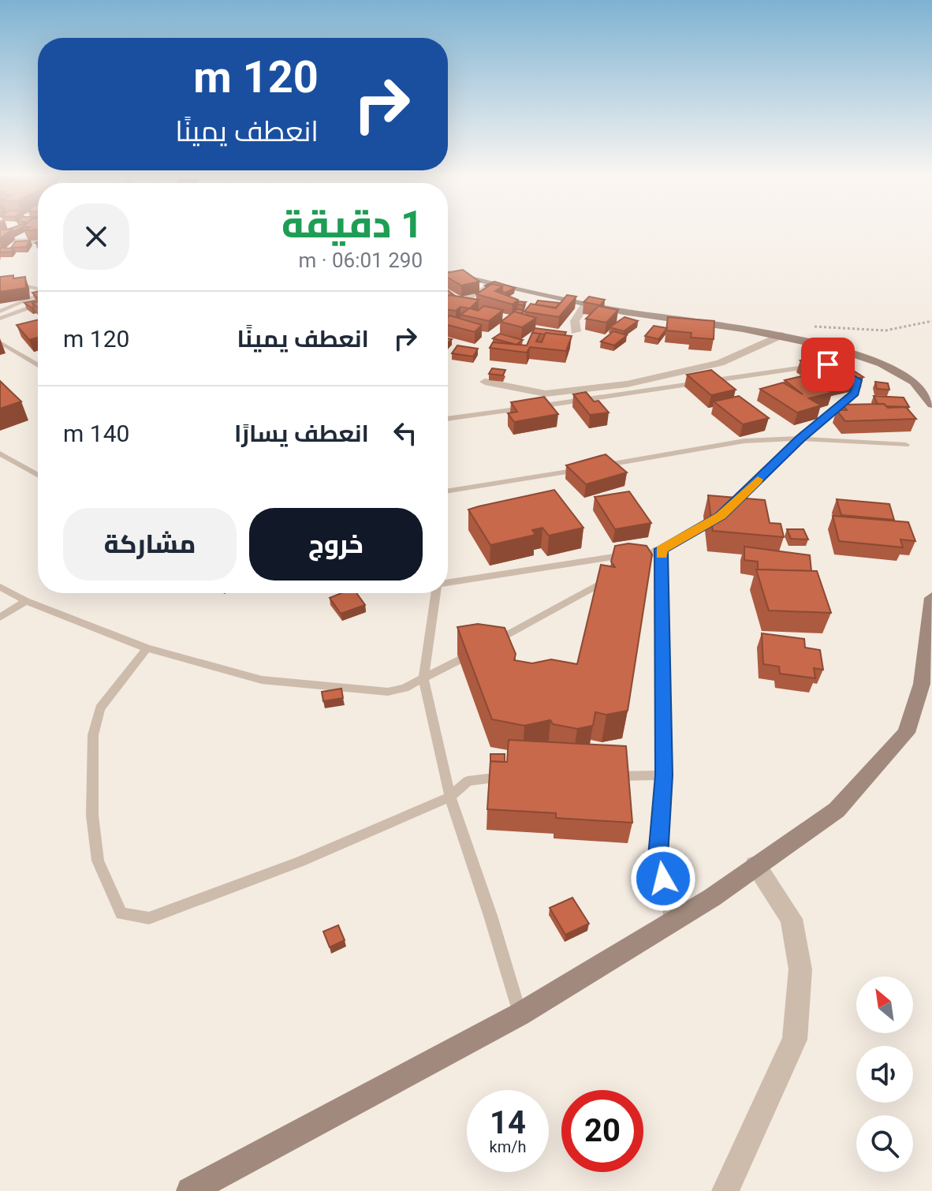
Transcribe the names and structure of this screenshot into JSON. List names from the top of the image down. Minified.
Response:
{"north":"top left","page":{"turn":["120 m","انعطف يمينًا"],"heading":["1 دقيقة","290 m · 06:01"],"list":[{"name":"انعطف يمينًا","value":"120 m"},{"name":"انعطف يسارًا","value":"140 m"}],"buttons":["خروج","مشاركة"],"speed":"14 km/h","limit":"20"}}
